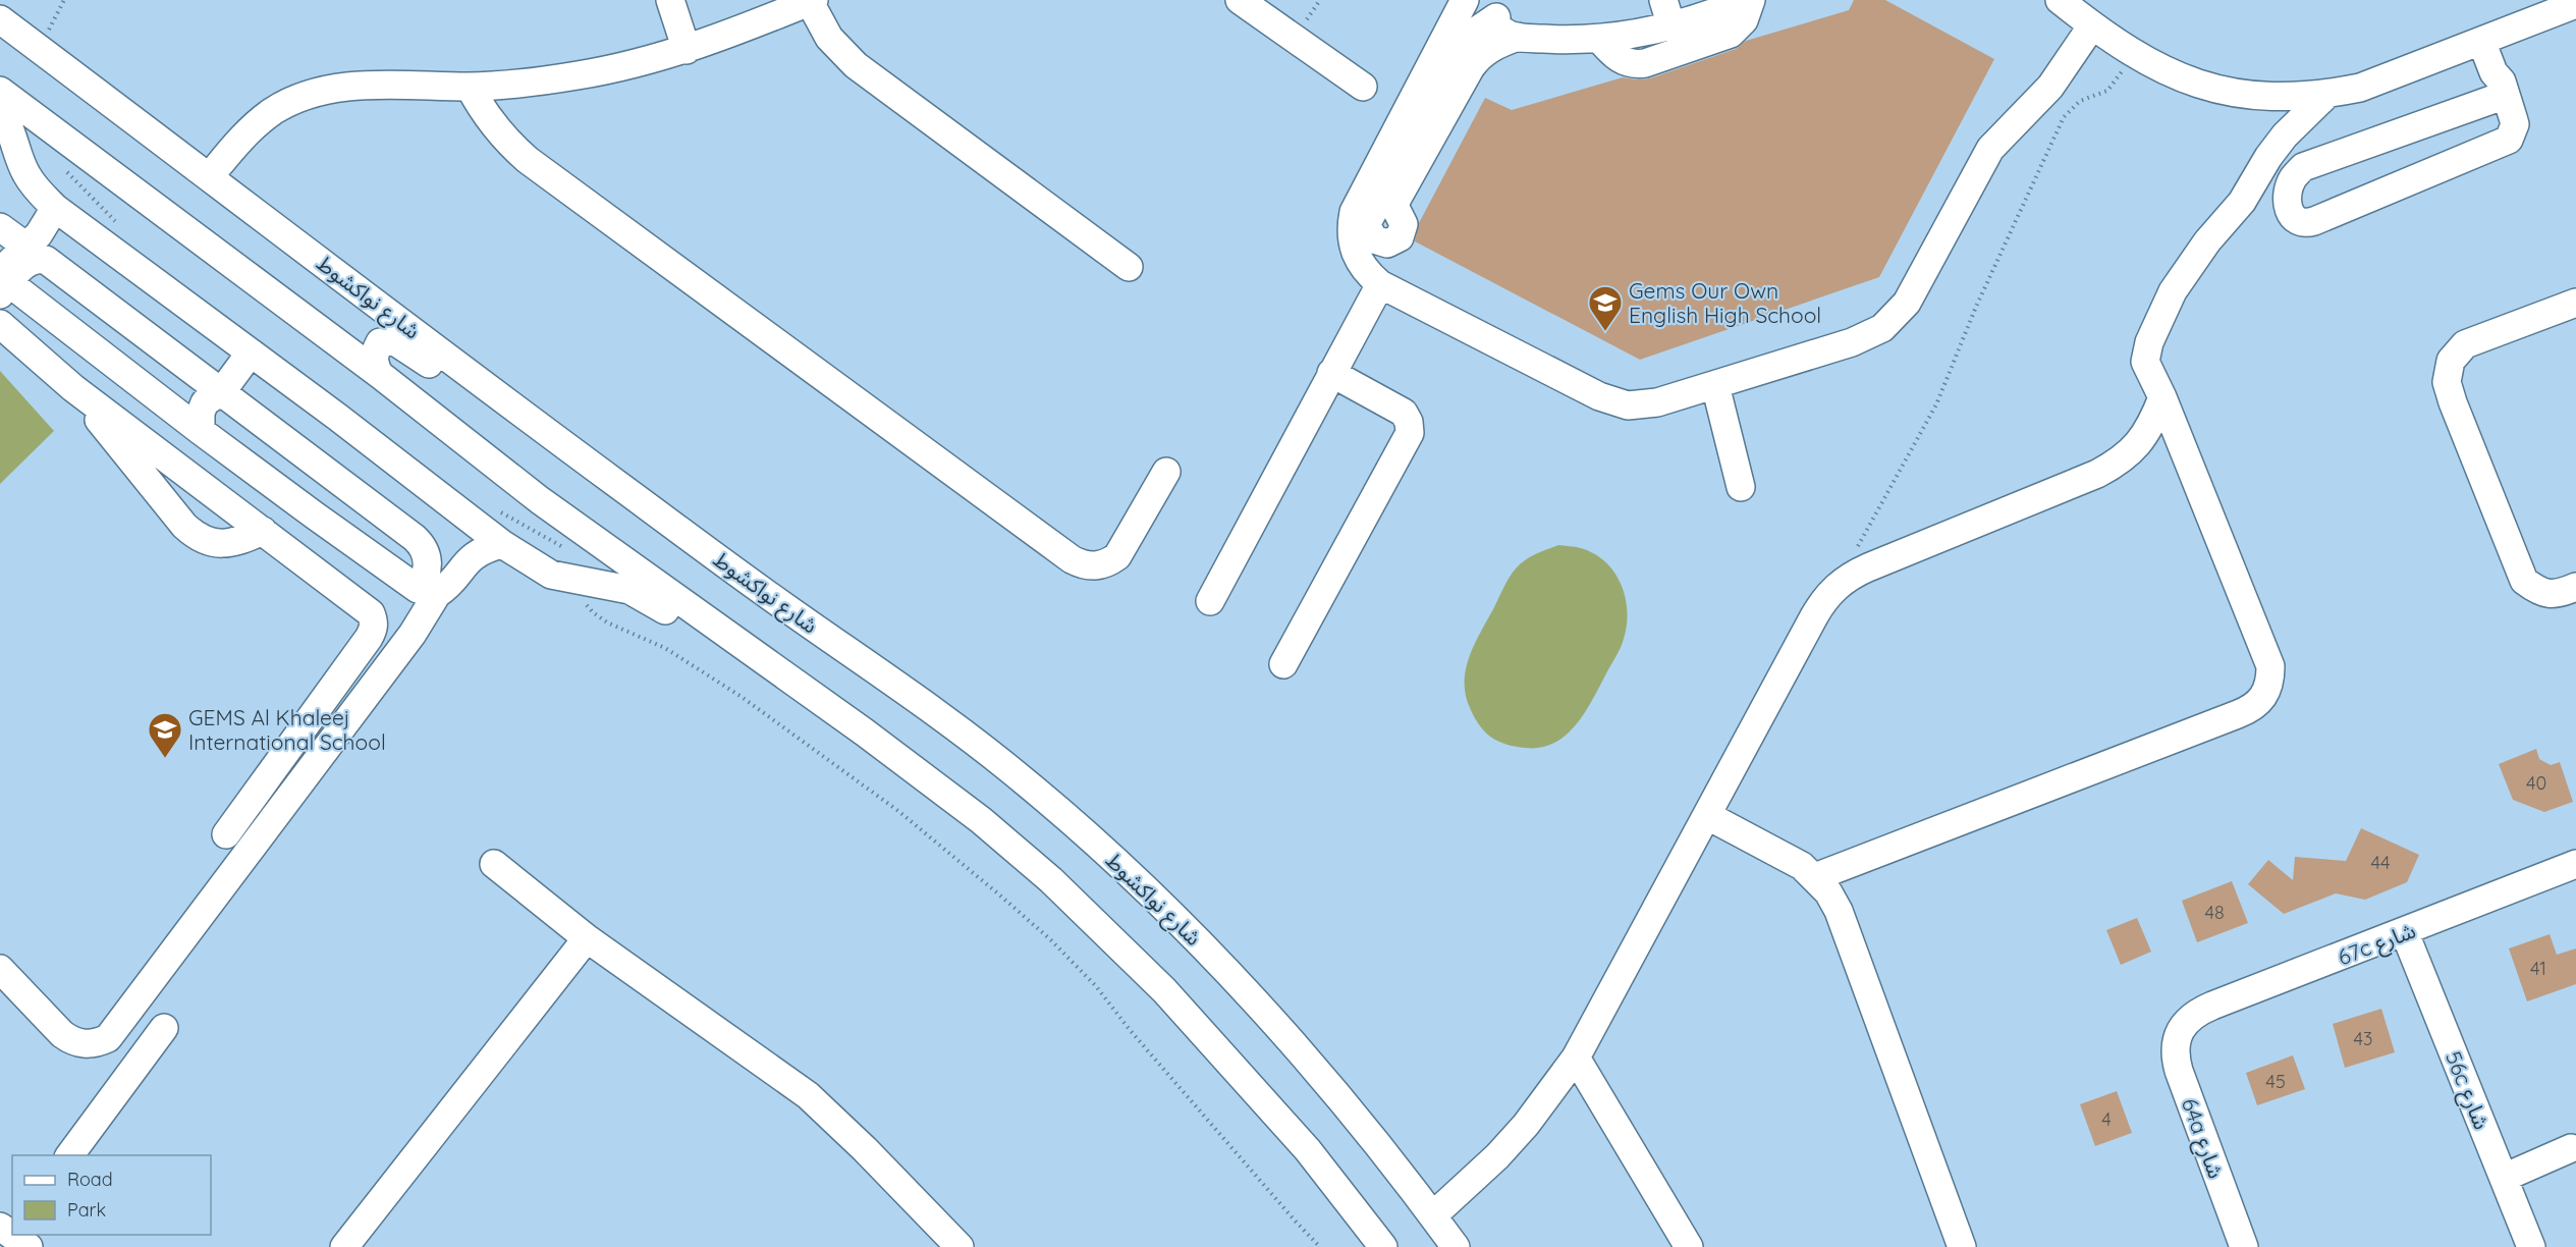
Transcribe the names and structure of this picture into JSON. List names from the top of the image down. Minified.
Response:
{"streets":{"street":["شارع نواكشوط","67c شارع","56c شارع","64a شارع"]},"crossings":[["67c شارع","56c شارع"],["67c شارع","64a شارع"]],"places":{"school or university":["Gems Our Own English High School","GEMS Al Khaleej International School"]},"house_numbers":["40","44","48","41","43","45","4"],"legend":["Road","Park"]}
